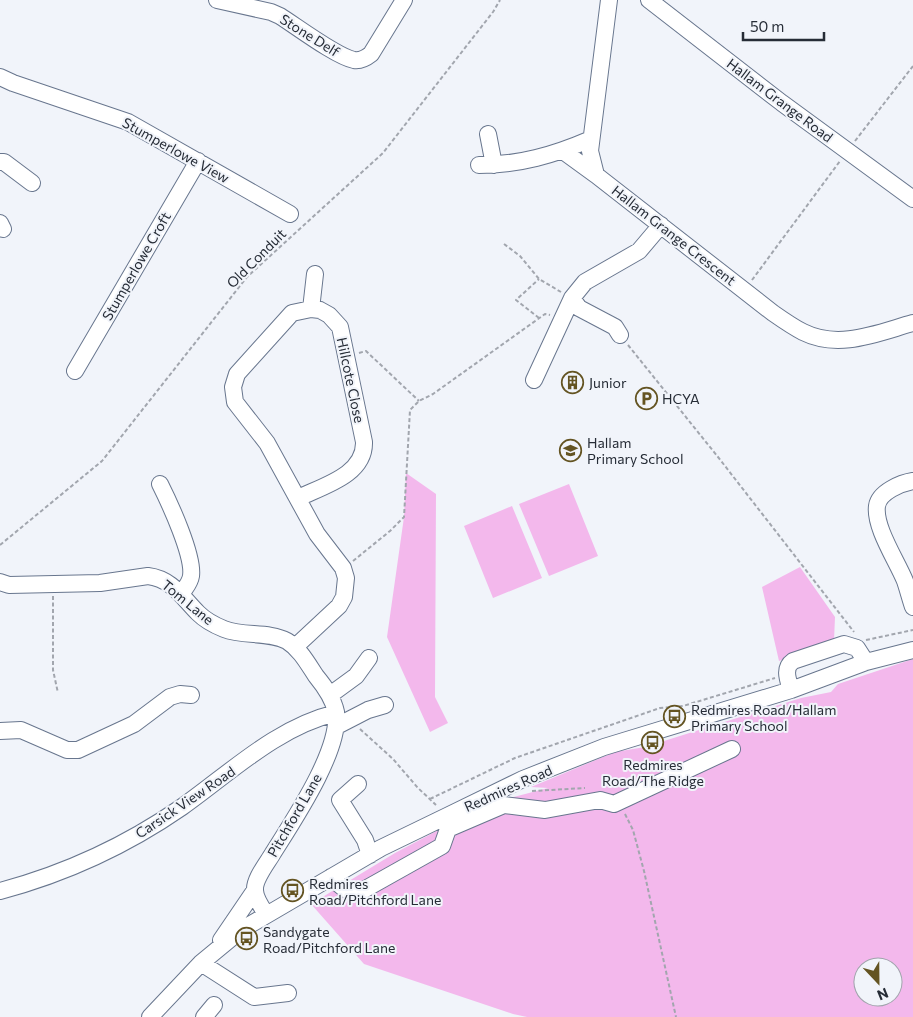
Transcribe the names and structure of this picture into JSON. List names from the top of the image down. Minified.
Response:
{"streets":{"street":["Stone Delf","Hallam Grange Road","Stumperlowe View","Hallam Grange Crescent","Stumperlowe Croft","Hillcote Close","Tom Lane","Redmires Road","Carsick View Road","Pitchford Lane"],"path":["Old Conduit"]},"crossings":[["Stumperlowe View","Stumperlowe Croft"],["Tom Lane","Carsick View Road"],["Tom Lane","Pitchford Lane"],["Redmires Road","Pitchford Lane"],["Carsick View Road","Pitchford Lane"]],"places":{"building":["Junior"],"parking":["HCYA"],"school or university":["Hallam Primary School"],"bus stop":["Redmires Road/Hallam Primary School","Redmires Road/The Ridge","Redmires Road/Pitchford Lane","Sandygate Road/Pitchford Lane"]},"scale_bar":"50 m","north":"bottom"}
